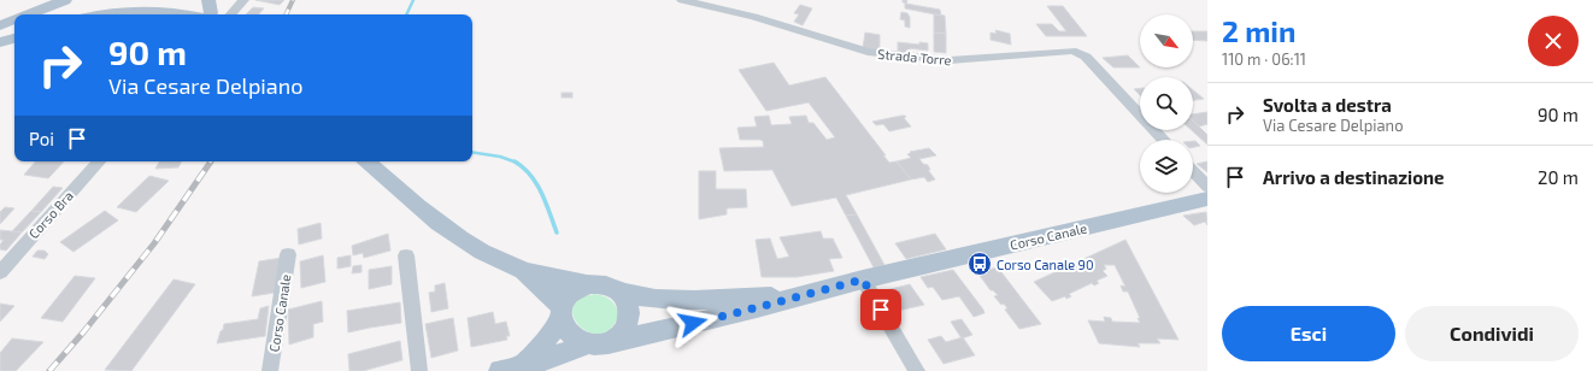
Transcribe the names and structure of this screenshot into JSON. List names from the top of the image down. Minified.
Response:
{"streets":{"main road":["Corso Canale"],"street":["Strada Torre","Corso Bra"]},"places":{"bus stop":["Corso Canale 90"]},"north":"bottom right","page":{"heading":["2 min","110 m · 06:11"],"turn":["90 m","Via Cesare Delpiano"],"list":[{"name":"Svolta a destra","note":"Via Cesare Delpiano","value":"90 m"},{"name":"Arrivo a destinazione","value":"20 m"}],"then":"Poi","buttons":["Esci","Condividi"]}}
